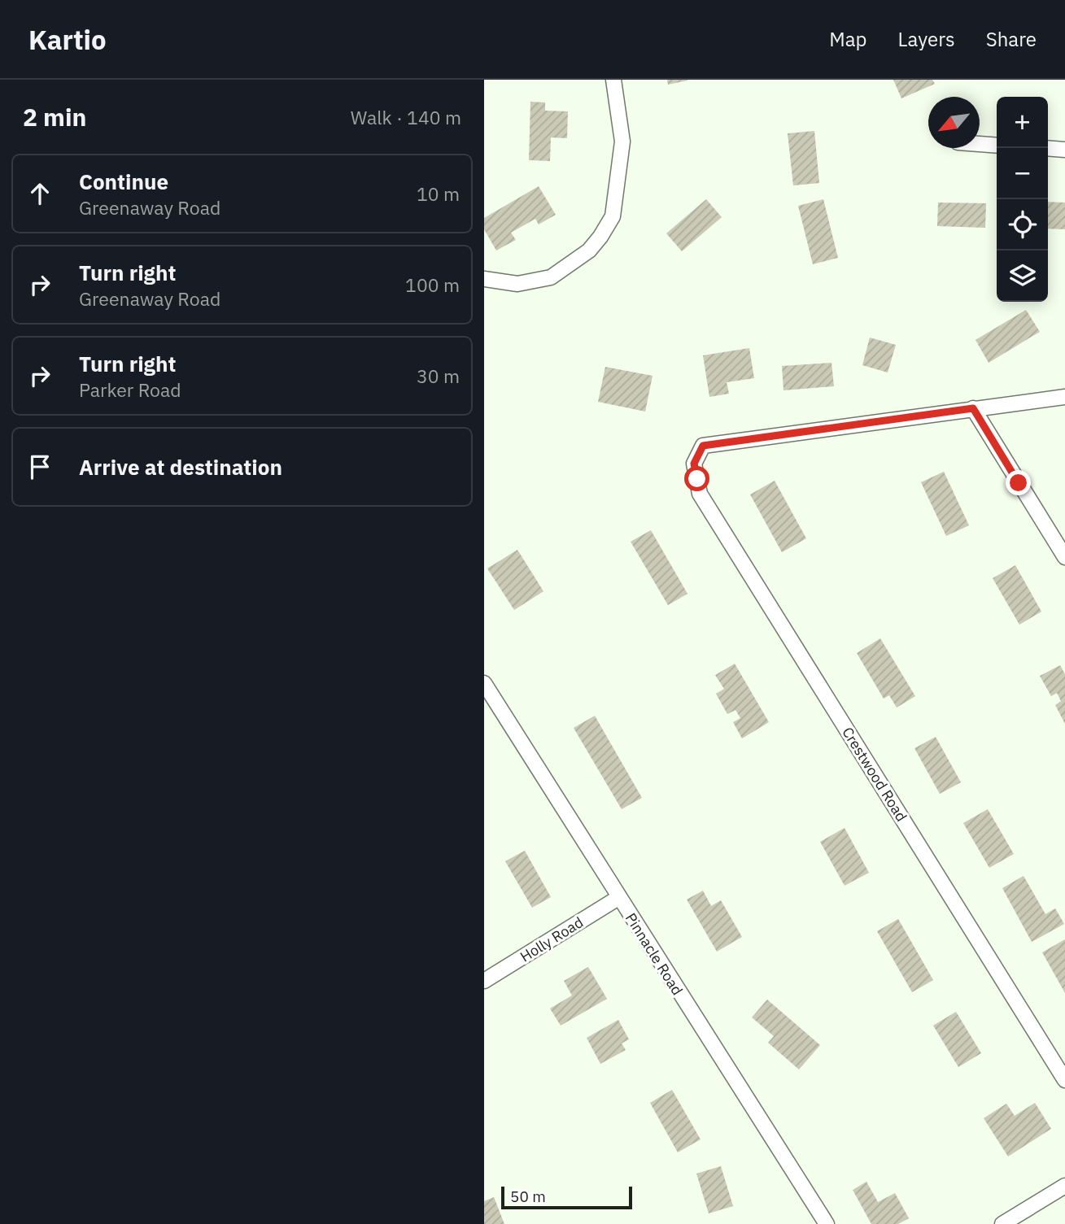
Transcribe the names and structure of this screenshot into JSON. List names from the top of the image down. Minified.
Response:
{"streets":{"street":["Crestwood Road","Holly Road","Pinnacle Road"]},"crossings":[["Holly Road","Pinnacle Road"]],"scale_bar":"50 m","north":"bottom left","page":{"header":"Kartio","nav":["Map","Layers","Share"],"heading":["2 min","Walk · 140 m"],"map_buttons":["+","−"],"list":[["Continue","Greenaway Road","10 m"],["Turn right","Greenaway Road","100 m"],["Turn right","Parker Road","30 m"],"Arrive at destination"],"scale":"50 m"}}
